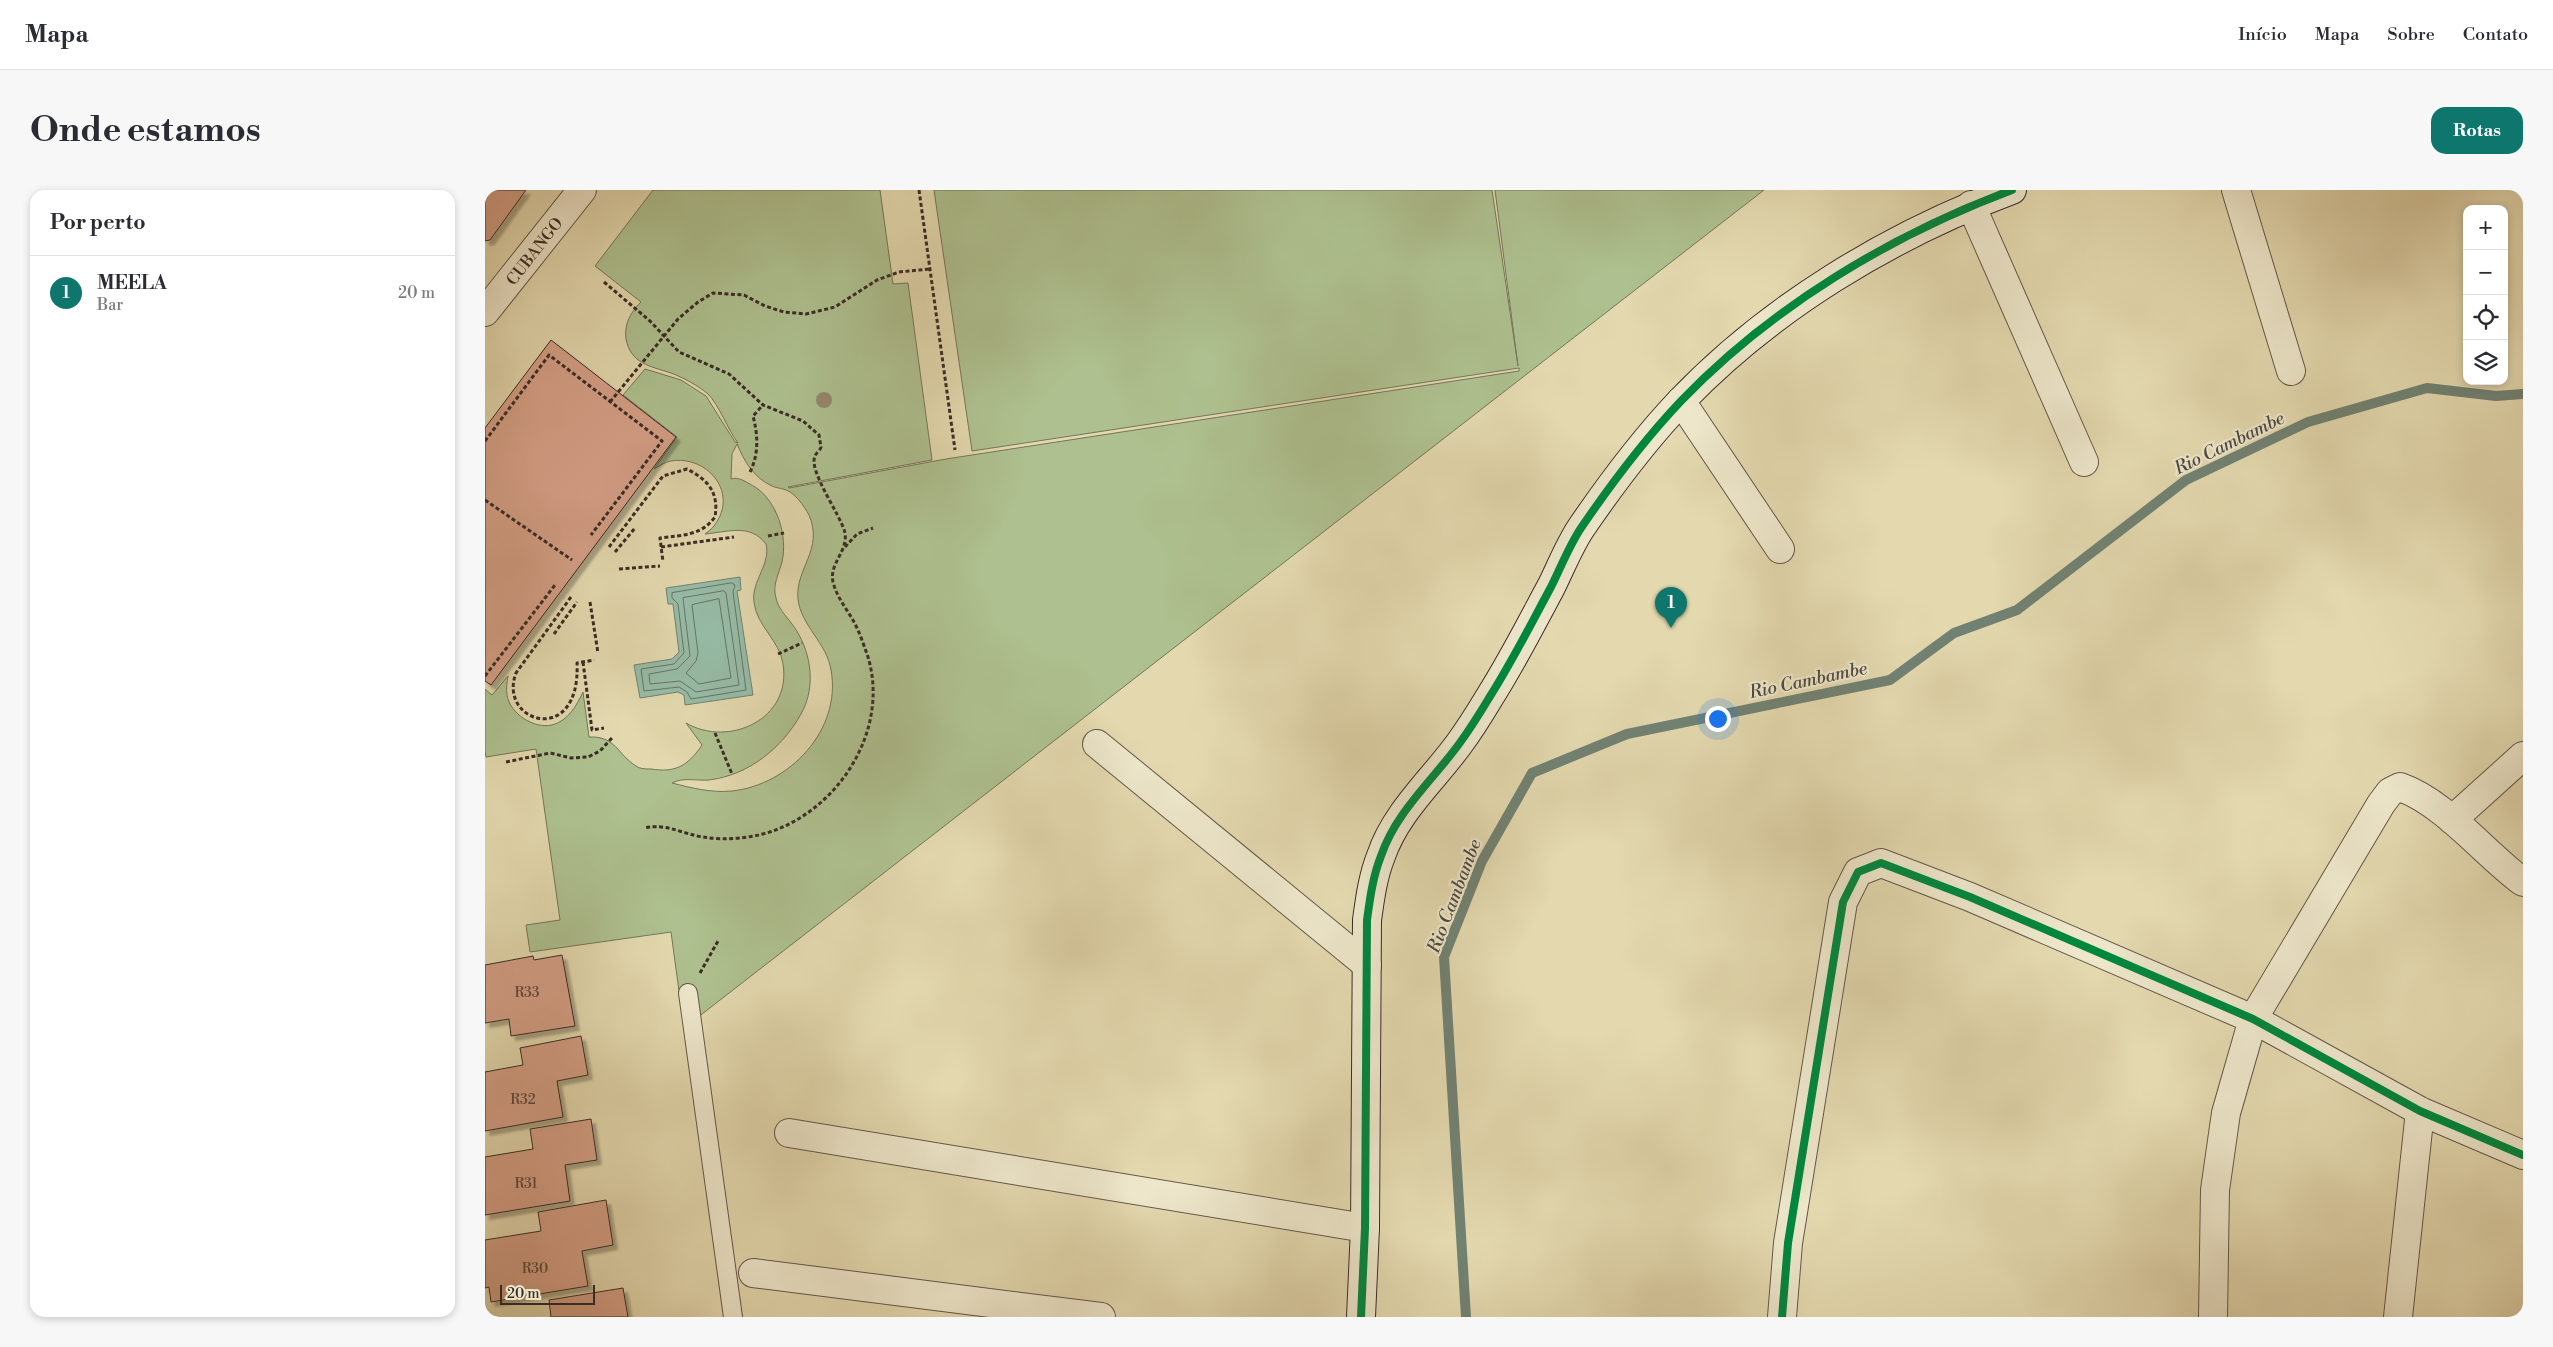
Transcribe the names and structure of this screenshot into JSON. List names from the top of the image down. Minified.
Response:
{"streets":{"street":["CUBANGO"]},"water":["Rio Cambambe"],"house_numbers":["R33","R32","R31","R30"],"scale_bar":"20 m","page":{"header":"Mapa","nav":["Início","Mapa","Sobre","Contato"],"buttons":"Rotas","title":"Onde estamos","heading":"Por perto","map_buttons":["+","−"],"list":[{"mark":"1","name":"MEELA","note":"Bar","value":"20 m"}],"pins":"1","scale":"20 m"}}
